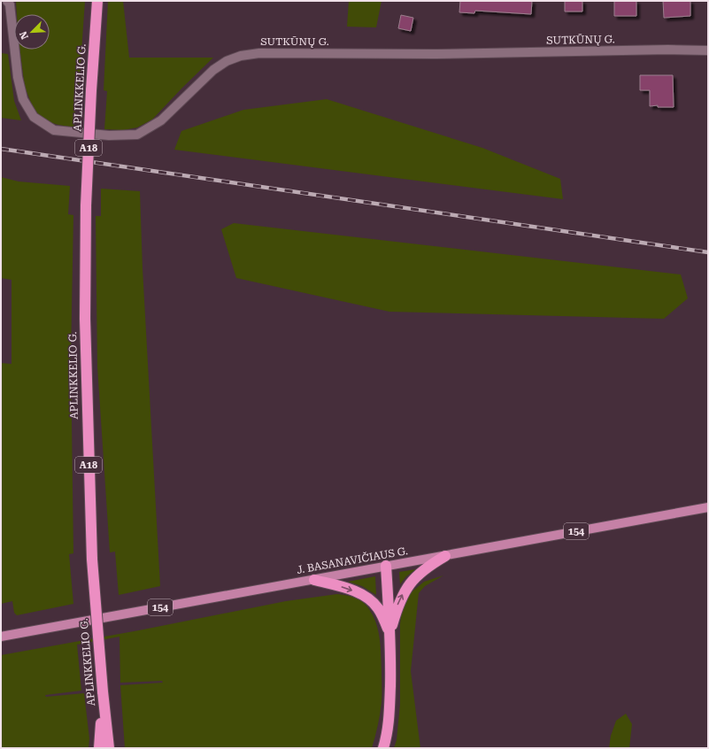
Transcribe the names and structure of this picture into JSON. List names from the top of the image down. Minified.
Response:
{"streets":{"highway":["APLINKKELIO G.","A18"],"main road":["154","J. BASANAVIČIAUS G."],"street":["SUTKŪNŲ G."]},"north":"bottom left"}
